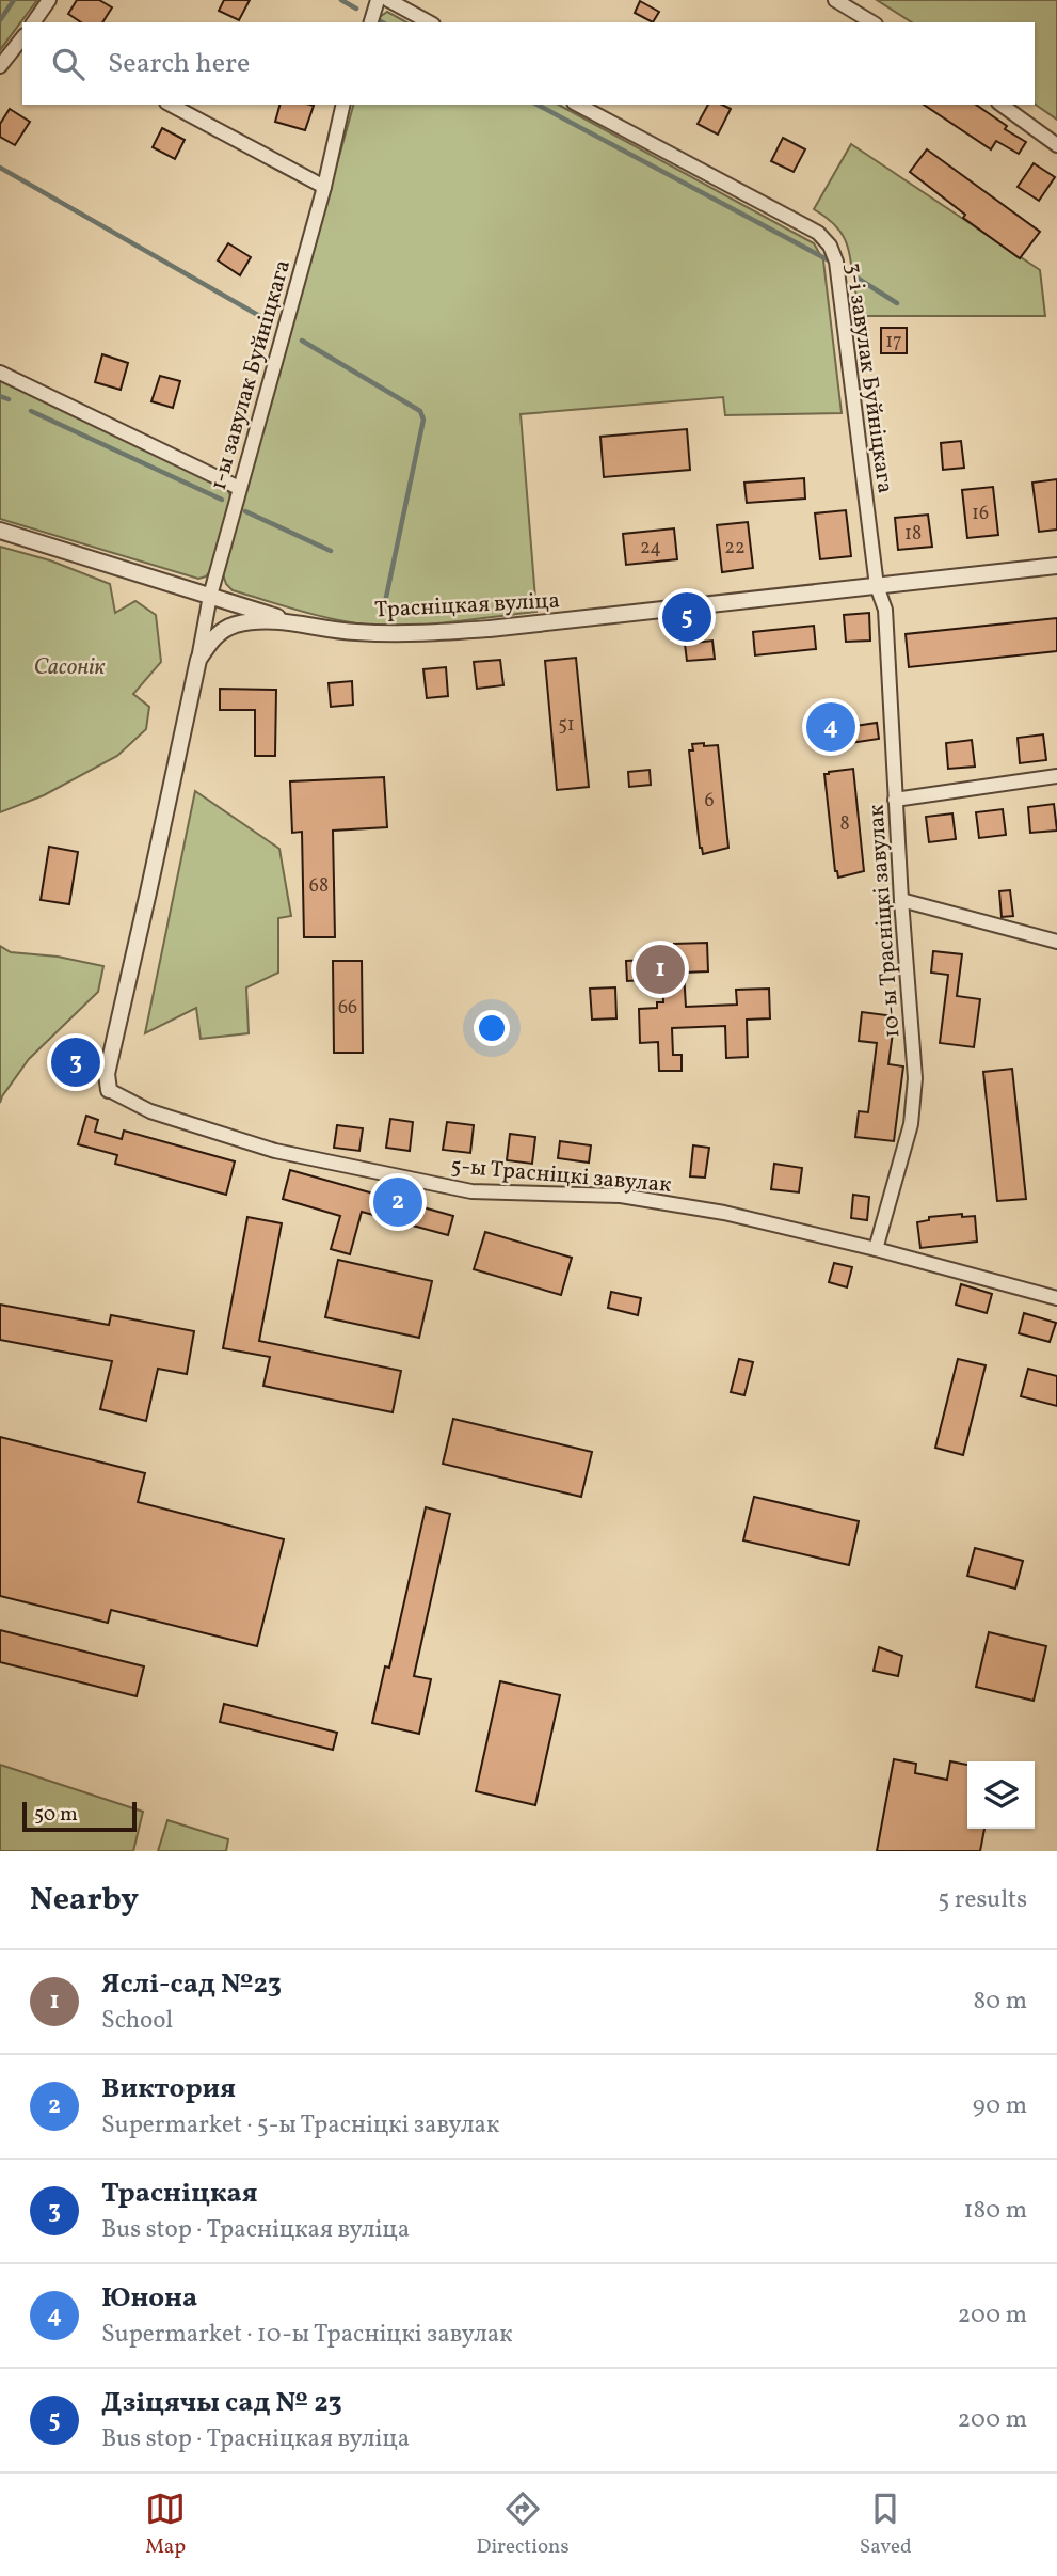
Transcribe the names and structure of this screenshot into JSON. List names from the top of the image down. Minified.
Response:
{"streets":{"street":["1-ы завулак Буйніцкага","3-і завулак Буйніцкага","Трасніцкая вуліца","10-ы Трасніцкі завулак","5-ы Трасніцкі завулак"]},"crossings":[["1-ы завулак Буйніцкага","Трасніцкая вуліца"],["3-і завулак Буйніцкага","Трасніцкая вуліца"],["3-і завулак Буйніцкага","10-ы Трасніцкі завулак"],["Трасніцкая вуліца","10-ы Трасніцкі завулак"],["Трасніцкая вуліца","5-ы Трасніцкі завулак"],["10-ы Трасніцкі завулак","5-ы Трасніцкі завулак"]],"parks":["Сасонік"],"house_numbers":["17","16","18","24","22","51","6","8","68","66"],"scale_bar":"50 m","page":{"search":"Search here","pins":["5","4","1","3","2"],"scale":"50 m","heading":["Nearby","5 results"],"list":[{"mark":"1","name":"Яслі-сад №23","note":"School","value":"80 m"},{"mark":"2","name":"Виктория","note":"Supermarket · 5-ы Трасніцкі завулак","value":"90 m"},{"mark":"3","name":"Трасніцкая","note":"Bus stop · Трасніцкая вуліца","value":"180 m"},{"mark":"4","name":"Юнона","note":"Supermarket · 10-ы Трасніцкі завулак","value":"200 m"},{"mark":"5","name":"Дзіцячы сад № 23","note":"Bus stop · Трасніцкая вуліца","value":"200 m"}],"nav":["Map","Directions","Saved"]}}
